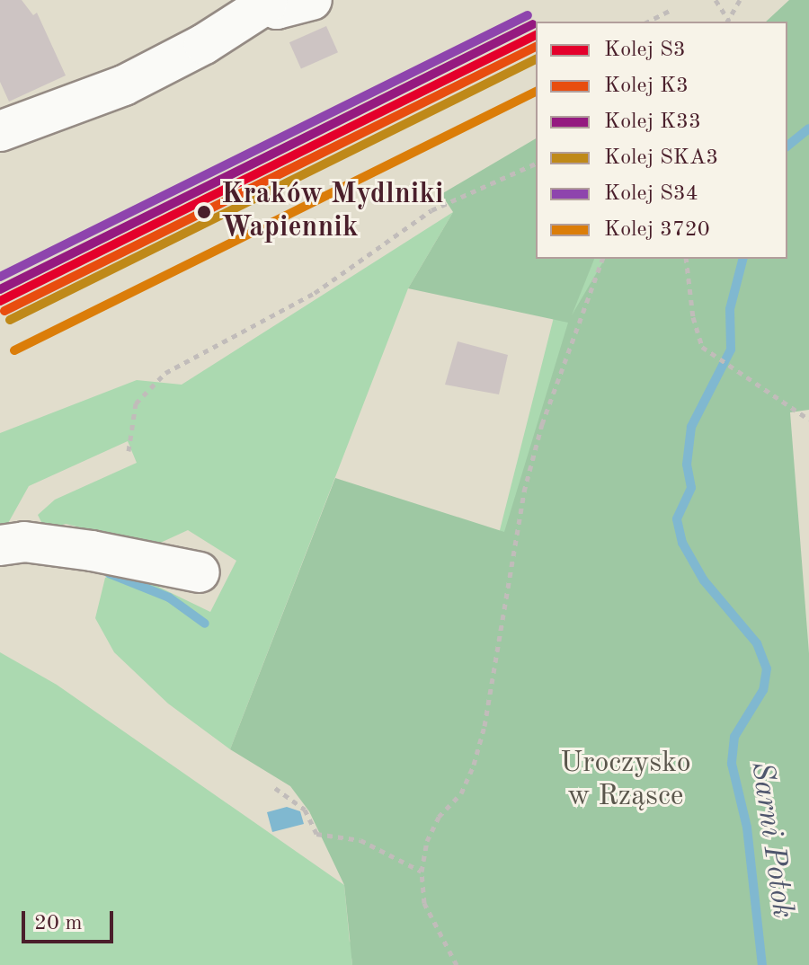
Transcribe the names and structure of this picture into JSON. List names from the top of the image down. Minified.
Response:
{"water":["Sarni Potok"],"parks":["Uroczysko w Rząsce"],"places":["Kraków Mydlniki Wapiennik"],"lines":["rail line S34","rail line K33","rail line S3","rail line K3","rail line SKA3","rail line 3720"],"legend":["Kolej S3","Kolej K3","Kolej K33","Kolej SKA3","Kolej S34","Kolej 3720"],"scale_bar":"20 m"}
